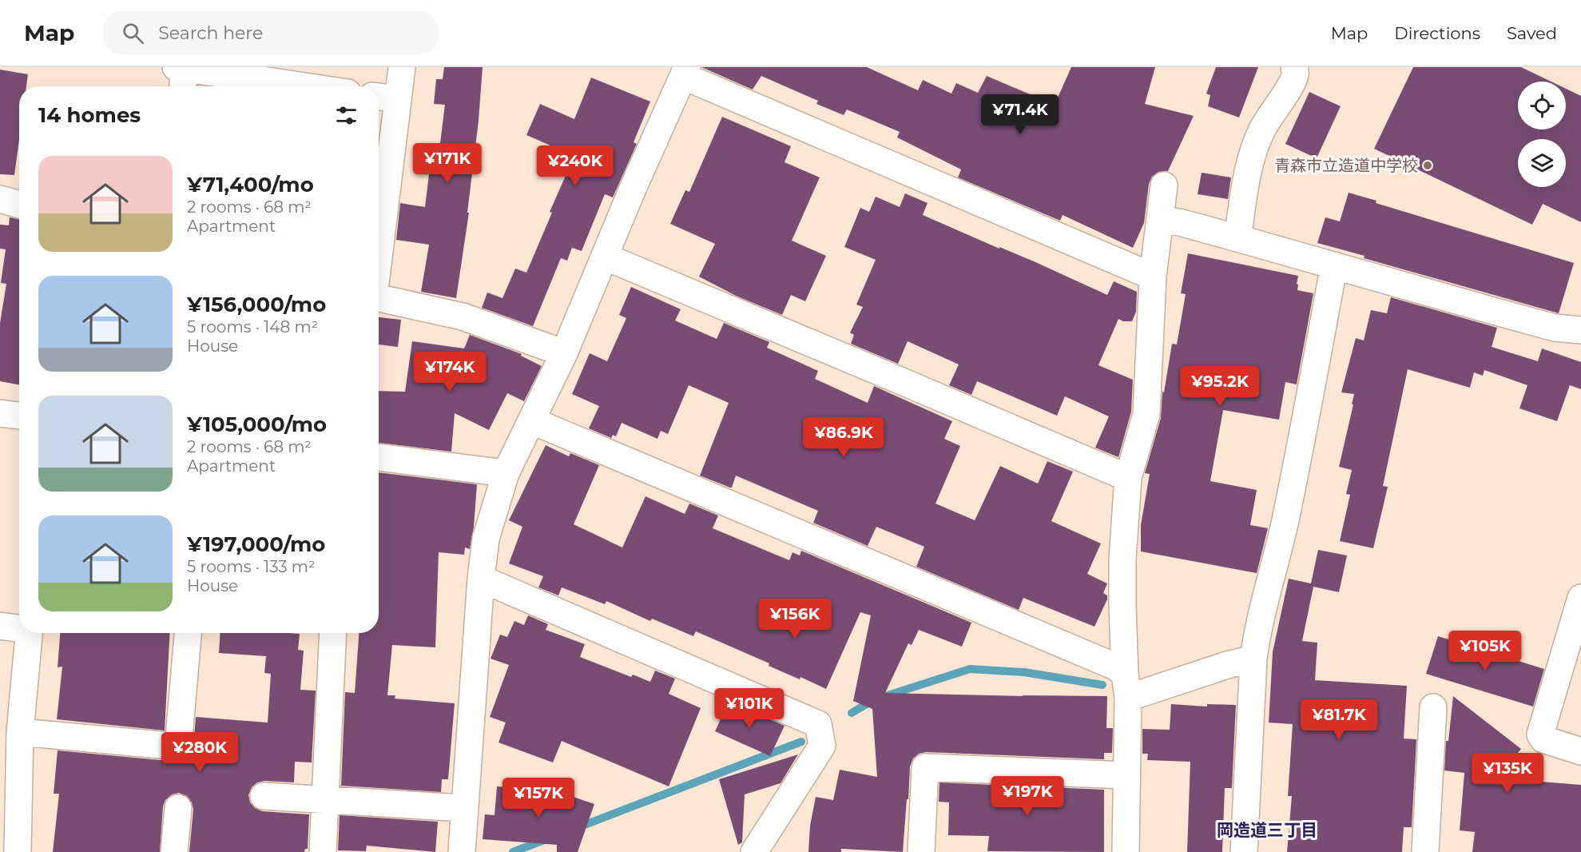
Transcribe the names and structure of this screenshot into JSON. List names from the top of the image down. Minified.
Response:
{"districts":["岡造道三丁目"],"places":["青森市立造道中学校"],"page":{"header":"Map","search":"Search here","nav":["Map","Directions","Saved"],"heading":"14 homes","price":["¥71.4K","¥171K","¥240K","¥174K","¥95.2K","¥86.9K","¥156K","¥105K","¥101K","¥81.7K","¥280K","¥135K","¥197K","¥157K"],"list":[{"name":"¥71,400/mo","note":"2 rooms · 68 m² · Apartment"},{"name":"¥156,000/mo","note":"5 rooms · 148 m² · House"},{"name":"¥105,000/mo","note":"2 rooms · 68 m² · Apartment"},{"name":"¥197,000/mo","note":"5 rooms · 133 m² · House"}]}}
